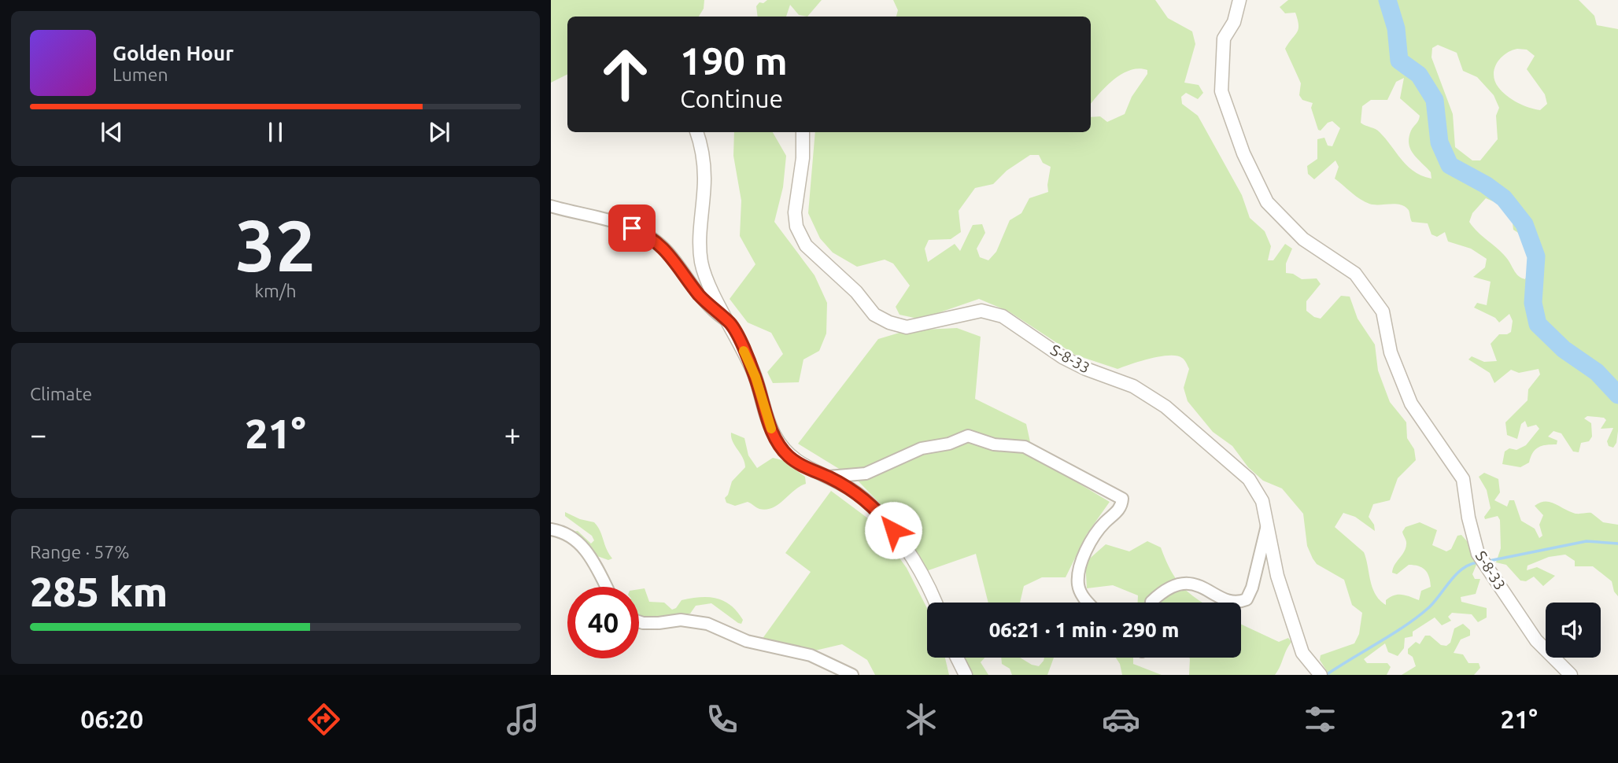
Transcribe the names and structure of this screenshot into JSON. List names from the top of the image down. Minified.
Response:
{"streets":{"street":["Տ-8-33"]},"page":{"turn":["190 m","Continue"],"song":["Golden Hour","Lumen"],"tile":[["32","km/h"],"Climate",["Range · 57%","285 km"]],"heat":["−","21°","+"],"limit":"40","trip":"06:21 · 1 min · 290 m","tabs":["06:20","21°"]}}
